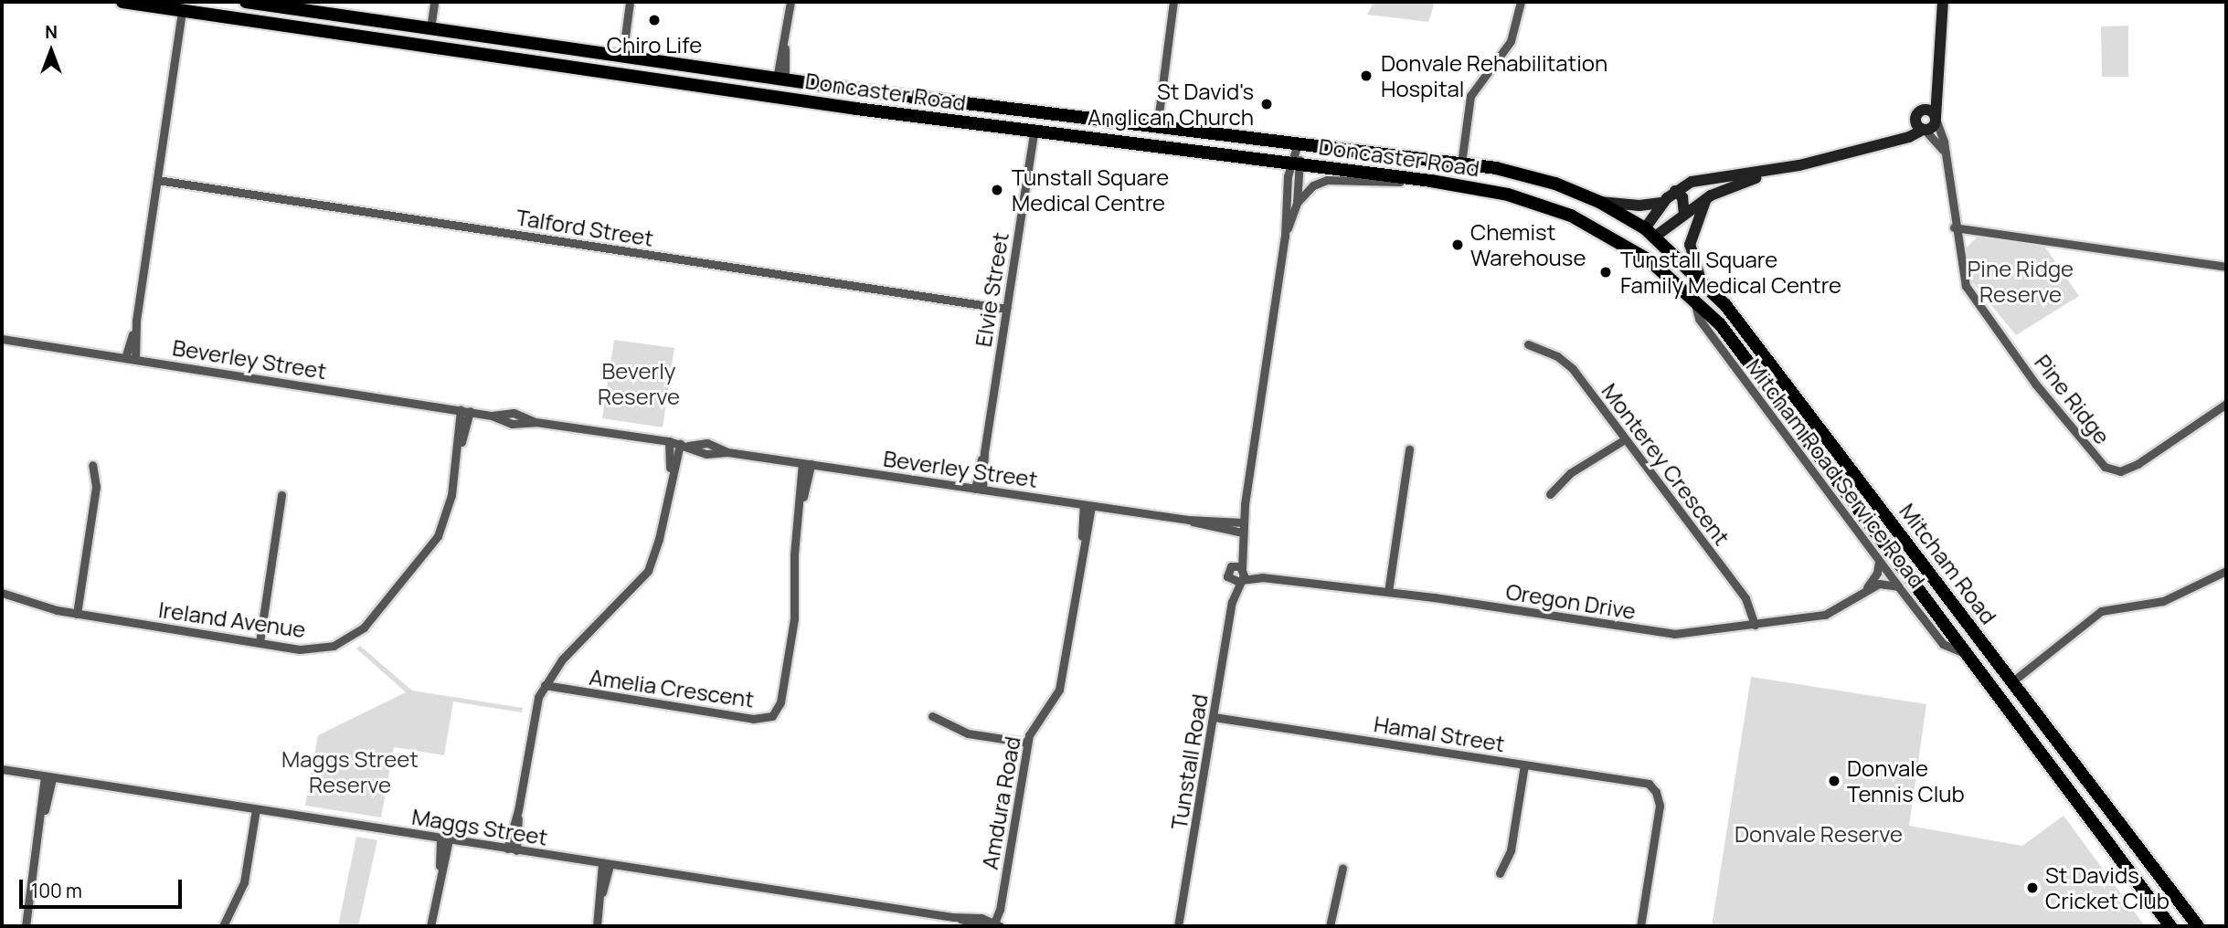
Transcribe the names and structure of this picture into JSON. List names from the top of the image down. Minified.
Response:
{"streets":{"main road":["Doncaster Road","Mitcham Road"],"street":["Talford Street","Elvie Street","Beverley Street","Pine Ridge","Monterey Crescent","Mitcham Road Service Road","Oregon Drive","Ireland Avenue","Amelia Crescent","Hamal Street","Tunstall Road","Amdura Road","Maggs Street"]},"crossings":[["Doncaster Road","Elvie Street"],["Doncaster Road","Mitcham Road"],["Talford Street","Elvie Street"],["Elvie Street","Beverley Street"],["Beverley Street","Ireland Avenue"],["Beverley Street","Amelia Crescent"],["Beverley Street","Amdura Road"],["Monterey Crescent","Oregon Drive"],["Mitcham Road Service Road","Mitcham Road"],["Mitcham Road Service Road","Oregon Drive"],["Oregon Drive","Tunstall Road"],["Hamal Street","Tunstall Road"],["Amdura Road","Maggs Street"]],"parks":["Pine Ridge Reserve","Beverly Reserve","Maggs Street Reserve","Donvale Reserve"],"places":["Chiro Life","Donvale Rehabilitation Hospital","St David's Anglican Church","Tunstall Square Medical Centre","Chemist Warehouse","Tunstall Square Family Medical Centre","Donvale Tennis Club","St Davids Cricket Club"],"scale_bar":"100 m","north":"top"}
